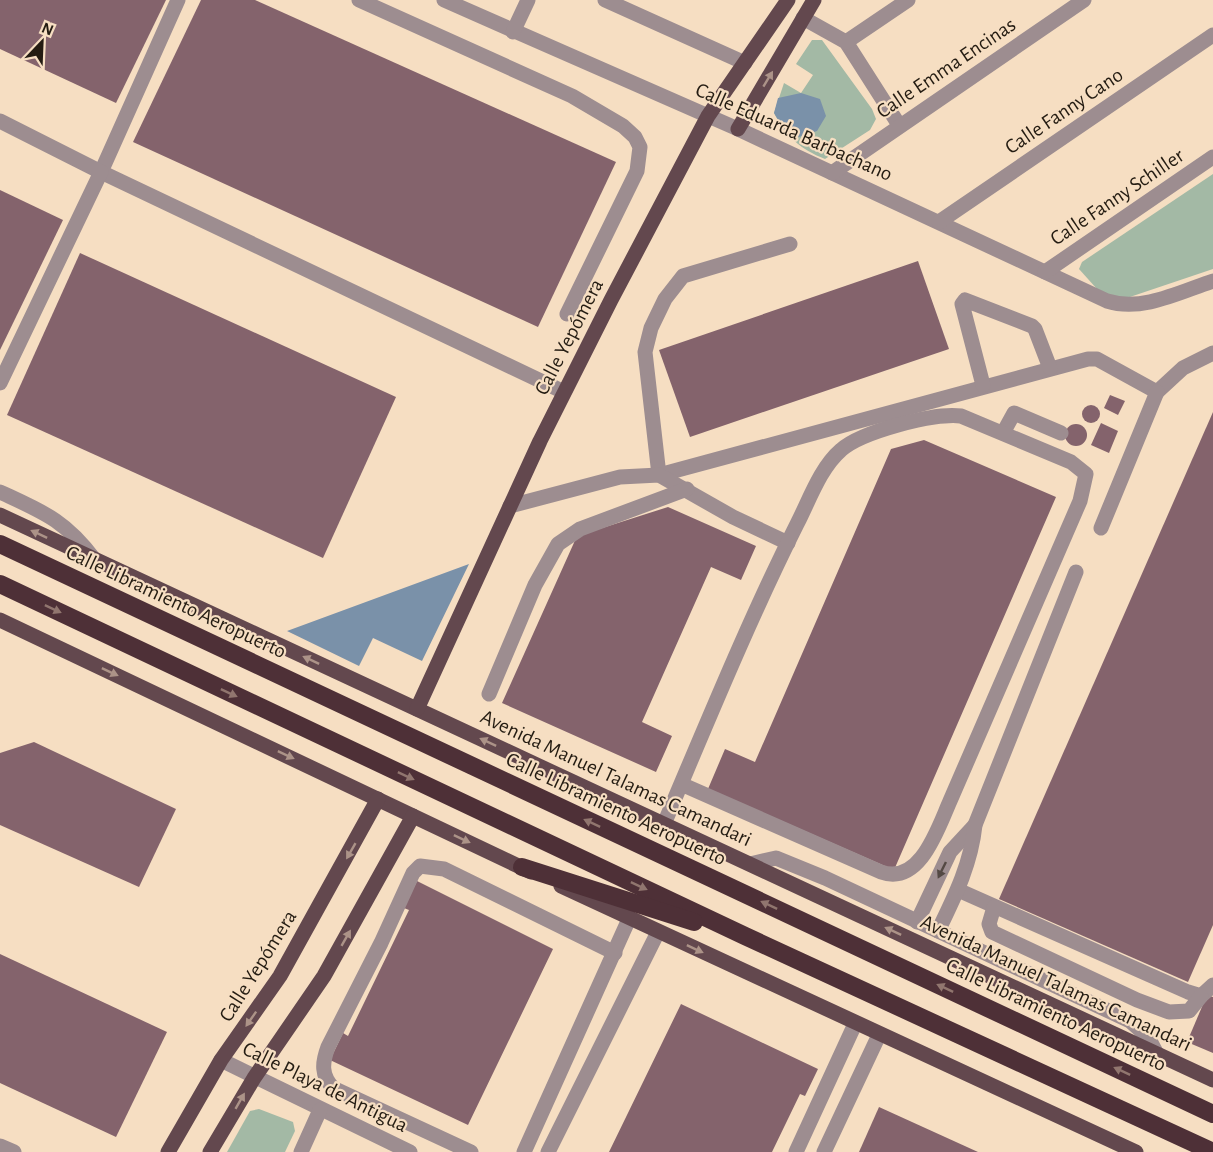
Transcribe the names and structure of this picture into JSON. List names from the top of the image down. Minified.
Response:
{"streets":{"highway":["Calle Libramiento Aeropuerto"],"main road":["Calle Yepómera","Avenida Manuel Talamas Camandari"],"street":["Calle Emma Encinas","Calle Fanny Cano","Calle Eduarda Barbachano","Calle Fanny Schiller","Calle Playa de Antigua"]},"crossings":[["Calle Emma Encinas","Calle Eduarda Barbachano"],["Calle Fanny Cano","Calle Eduarda Barbachano"],["Calle Eduarda Barbachano","Calle Fanny Schiller"],["Calle Eduarda Barbachano","Calle Yepómera"],["Calle Yepómera","Avenida Manuel Talamas Camandari"],["Calle Yepómera","Calle Playa de Antigua"]],"north":"top right"}
